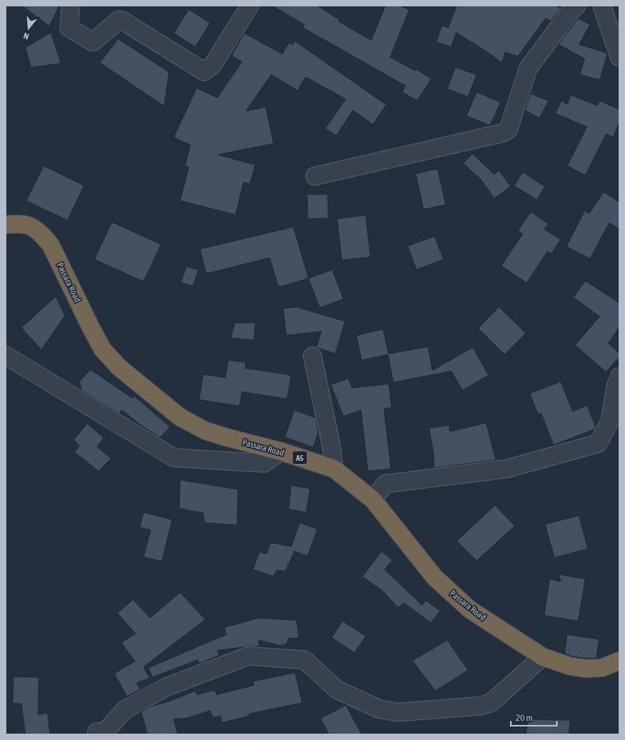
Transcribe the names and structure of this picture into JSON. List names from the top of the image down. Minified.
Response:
{"streets":{"highway":["Passara Road","A5"]},"scale_bar":"20 m","north":"bottom"}
